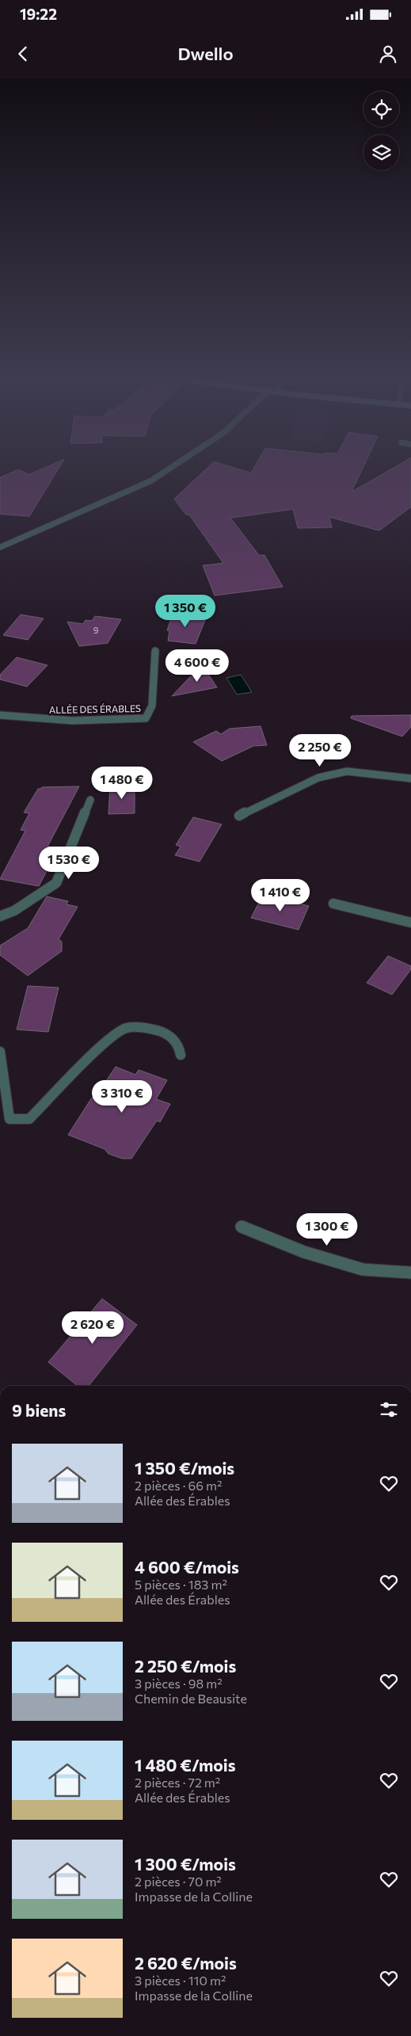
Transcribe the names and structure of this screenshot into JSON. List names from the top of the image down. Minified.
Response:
{"streets":{"street":["ALLÉE DES ÉRABLES"]},"house_numbers":["9"],"page":{"status":"19:22","header":"Dwello","price":["1 350 €","4 600 €","2 250 €","1 480 €","1 530 €","1 410 €","3 310 €","1 300 €","2 620 €"],"heading":"9 biens","list":[{"name":"1 350 €/mois","note":"2 pièces · 66 m² · Allée des Érables"},{"name":"4 600 €/mois","note":"5 pièces · 183 m² · Allée des Érables"},{"name":"2 250 €/mois","note":"3 pièces · 98 m² · Chemin de Beausite"},{"name":"1 480 €/mois","note":"2 pièces · 72 m² · Allée des Érables"},{"name":"1 300 €/mois","note":"2 pièces · 70 m² · Impasse de la Colline"},{"name":"2 620 €/mois","note":"3 pièces · 110 m² · Impasse de la Colline"}]}}
